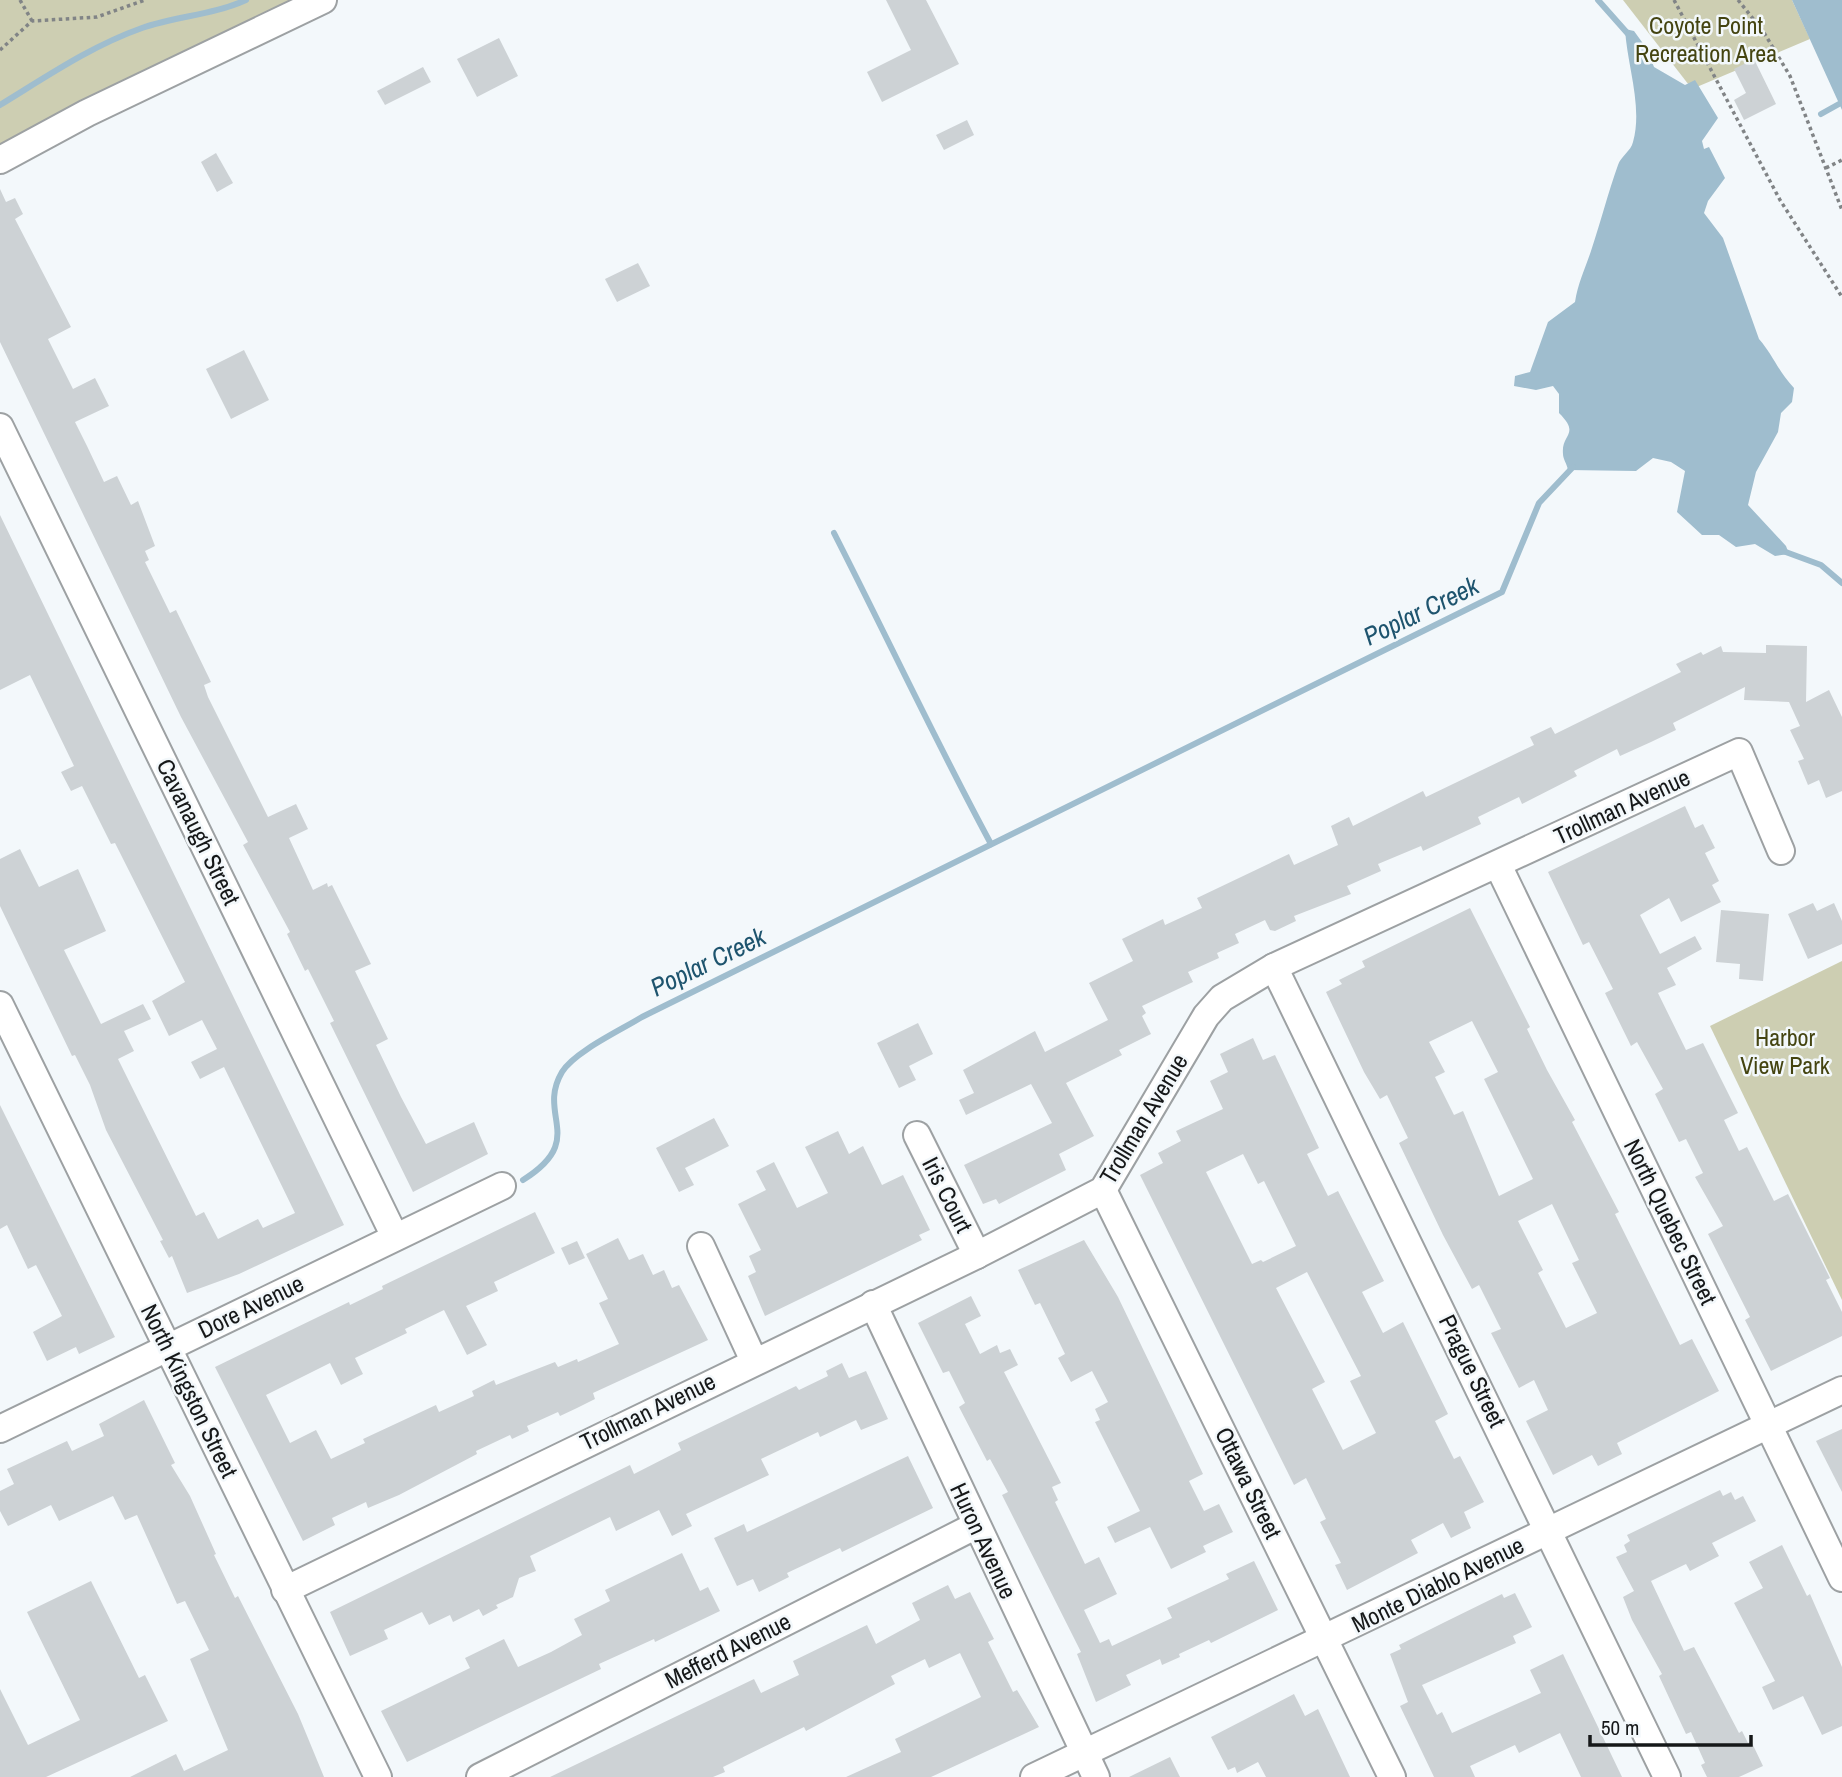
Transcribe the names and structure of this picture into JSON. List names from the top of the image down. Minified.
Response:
{"streets":{"street":["Trollman Avenue","Cavanaugh Street","Iris Court","North Quebec Street","Dore Avenue","Prague Street","North Kingston Street","Ottawa Street","Huron Avenue","Monte Diablo Avenue","Mefferd Avenue"]},"crossings":[["Trollman Avenue","Iris Court"],["Trollman Avenue","North Quebec Street"],["Trollman Avenue","Prague Street"],["Trollman Avenue","North Kingston Street"],["Trollman Avenue","Ottawa Street"],["Trollman Avenue","Huron Avenue"],["Cavanaugh Street","Dore Avenue"],["North Quebec Street","Monte Diablo Avenue"],["Dore Avenue","North Kingston Street"],["Prague Street","Monte Diablo Avenue"],["Ottawa Street","Monte Diablo Avenue"],["Huron Avenue","Monte Diablo Avenue"],["Huron Avenue","Mefferd Avenue"]],"water":["Poplar Creek"],"parks":["Coyote Point Recreation Area","Harbor View Park"],"scale_bar":"50 m"}
